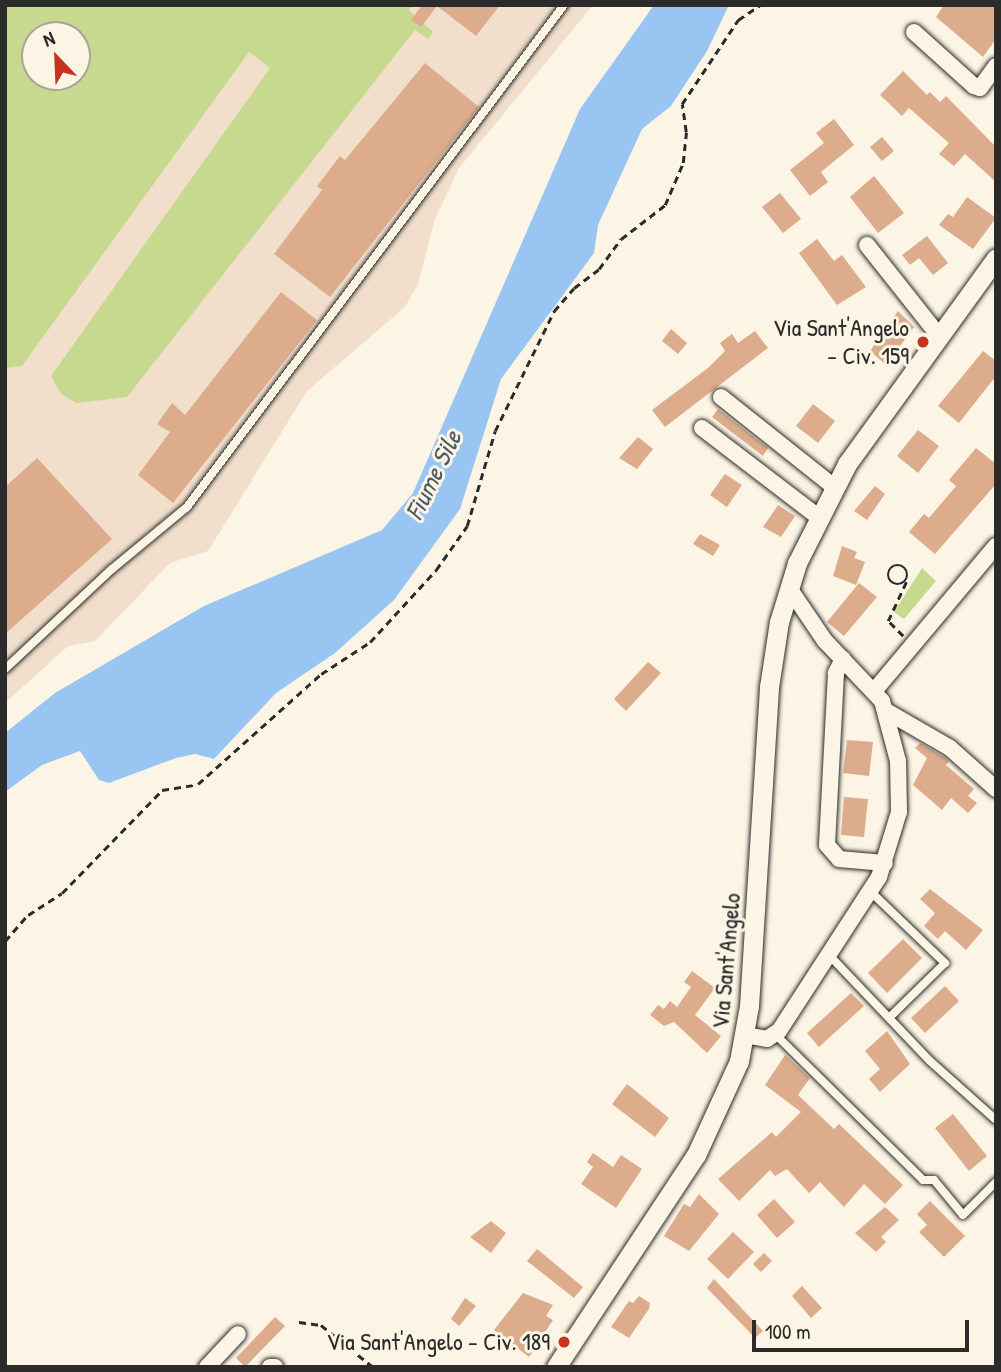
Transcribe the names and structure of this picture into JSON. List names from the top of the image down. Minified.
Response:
{"streets":{"street":["Via Sant'Angelo"]},"water":["Fiume Sile"],"places":["Via Sant'Angelo - Civ. 159","Via Sant'Angelo - Civ. 189"],"scale_bar":"100 m","north":"top left"}
